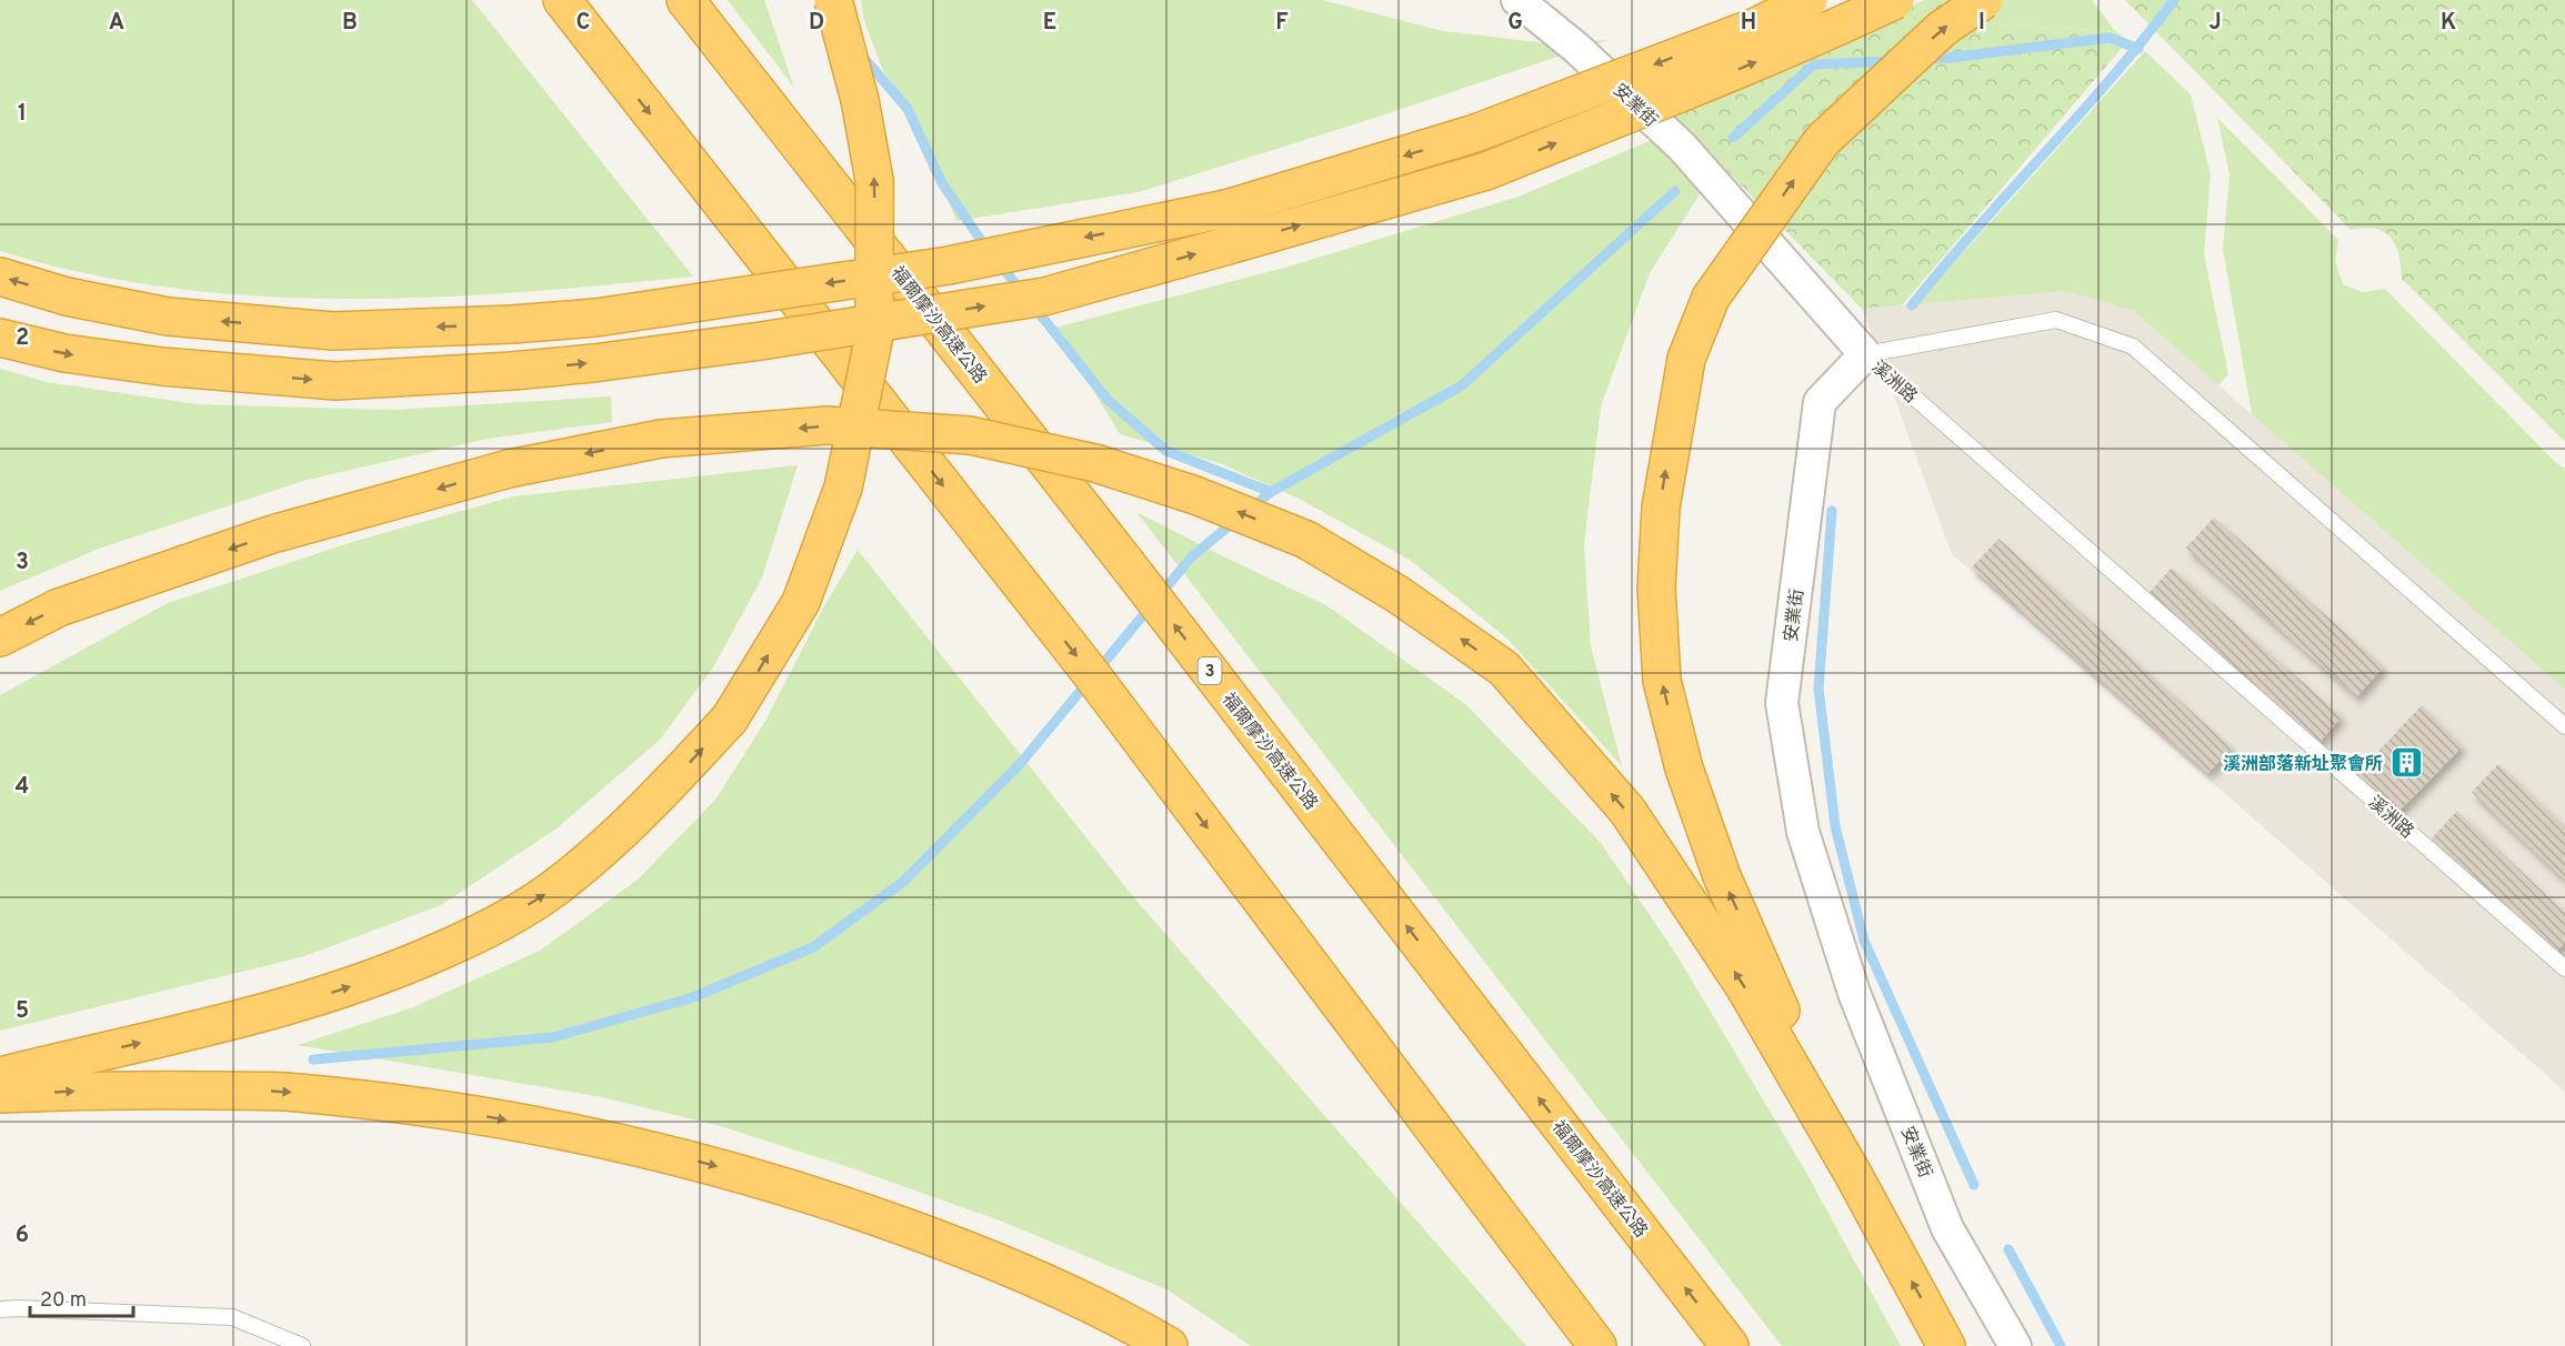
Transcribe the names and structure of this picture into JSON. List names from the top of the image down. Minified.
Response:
{"streets":{"highway":["福爾摩沙高速公路","3"],"street":["安業街"],"lane":["溪洲路"]},"crossings":[["安業街","溪洲路"]],"places":{"building":["溪洲部落新址聚會所"]},"scale_bar":"20 m","grid":{"columns":["A","B","C","D","E","F","G","H","I","J","K"],"rows":["1","2","3","4","5","6"]}}
